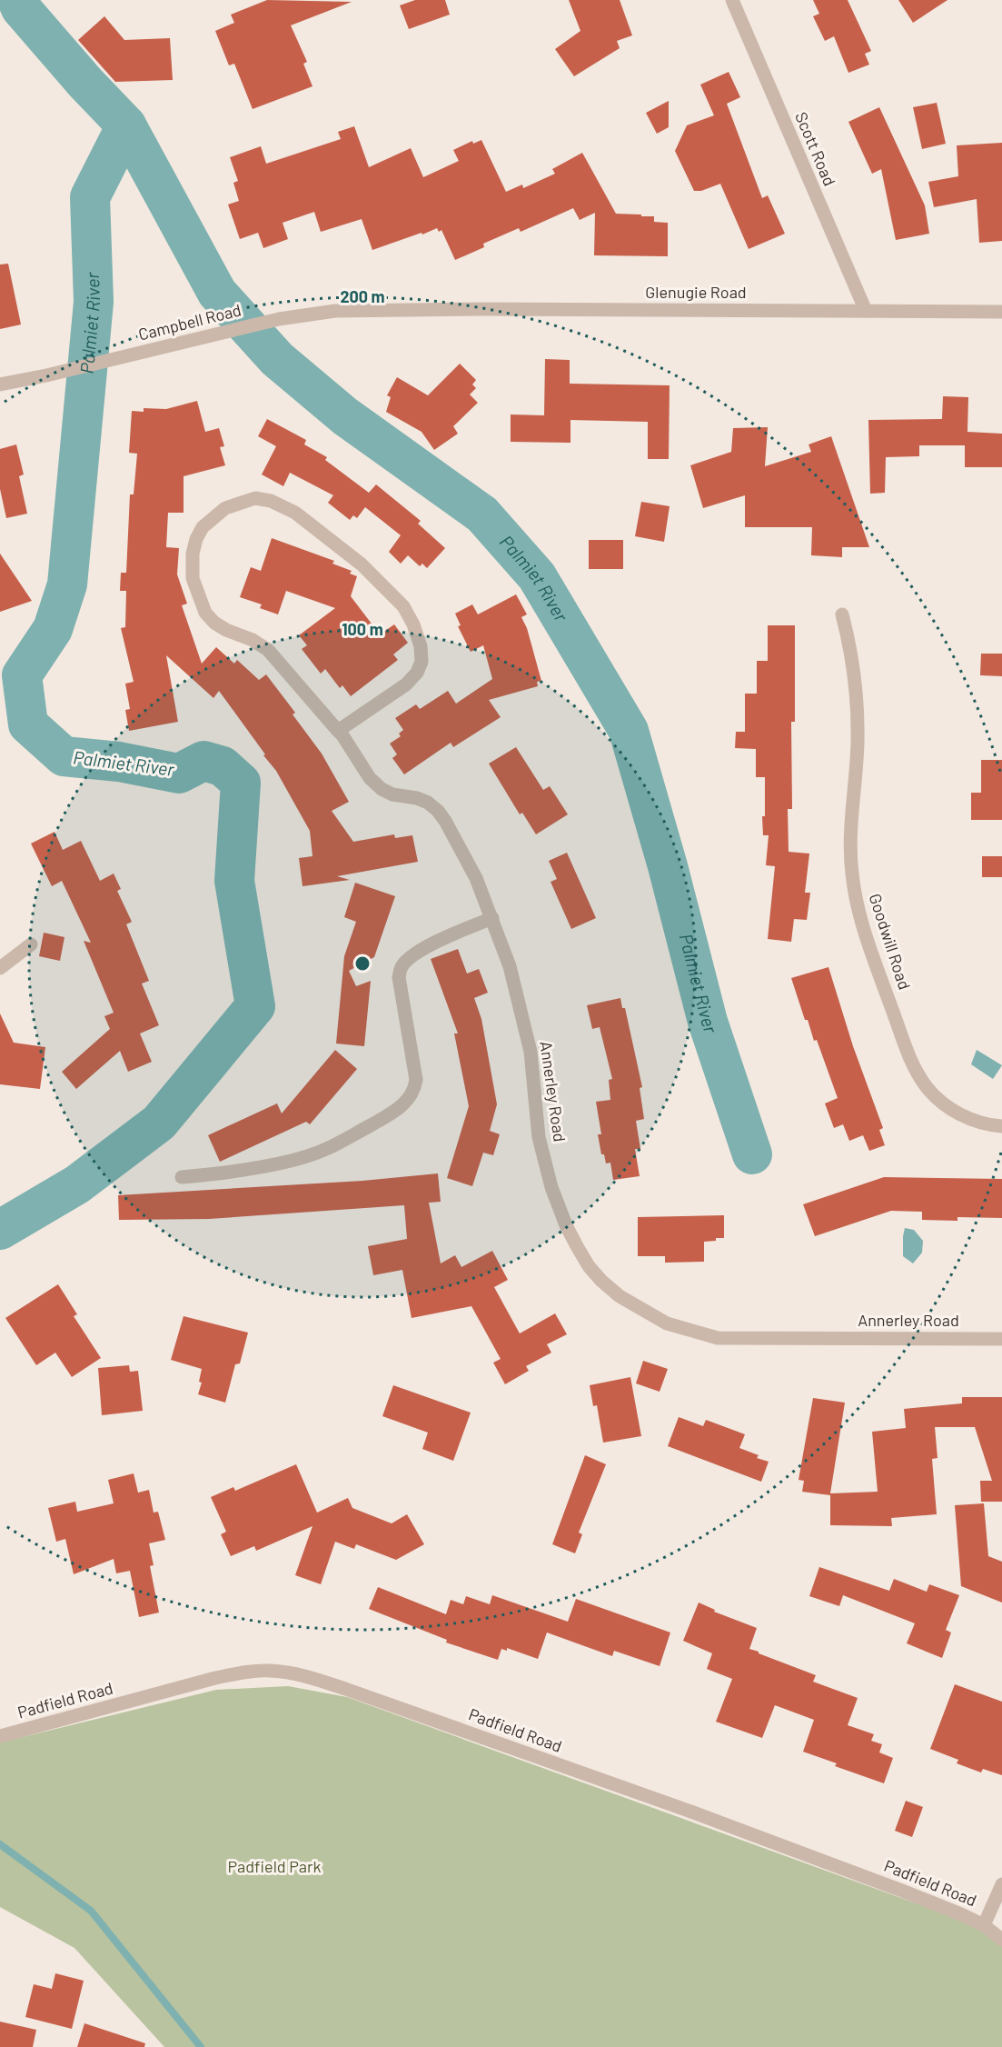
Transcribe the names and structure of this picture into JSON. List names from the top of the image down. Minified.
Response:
{"streets":{"street":["Scott Road","Glenugie Road","Campbell Road","Goodwill Road","Annerley Road","Padfield Road"]},"crossings":[["Scott Road","Glenugie Road"],["Glenugie Road","Campbell Road"]],"water":["Palmiet River"],"parks":["Padfield Park"],"rings":["200 m","100 m"]}
